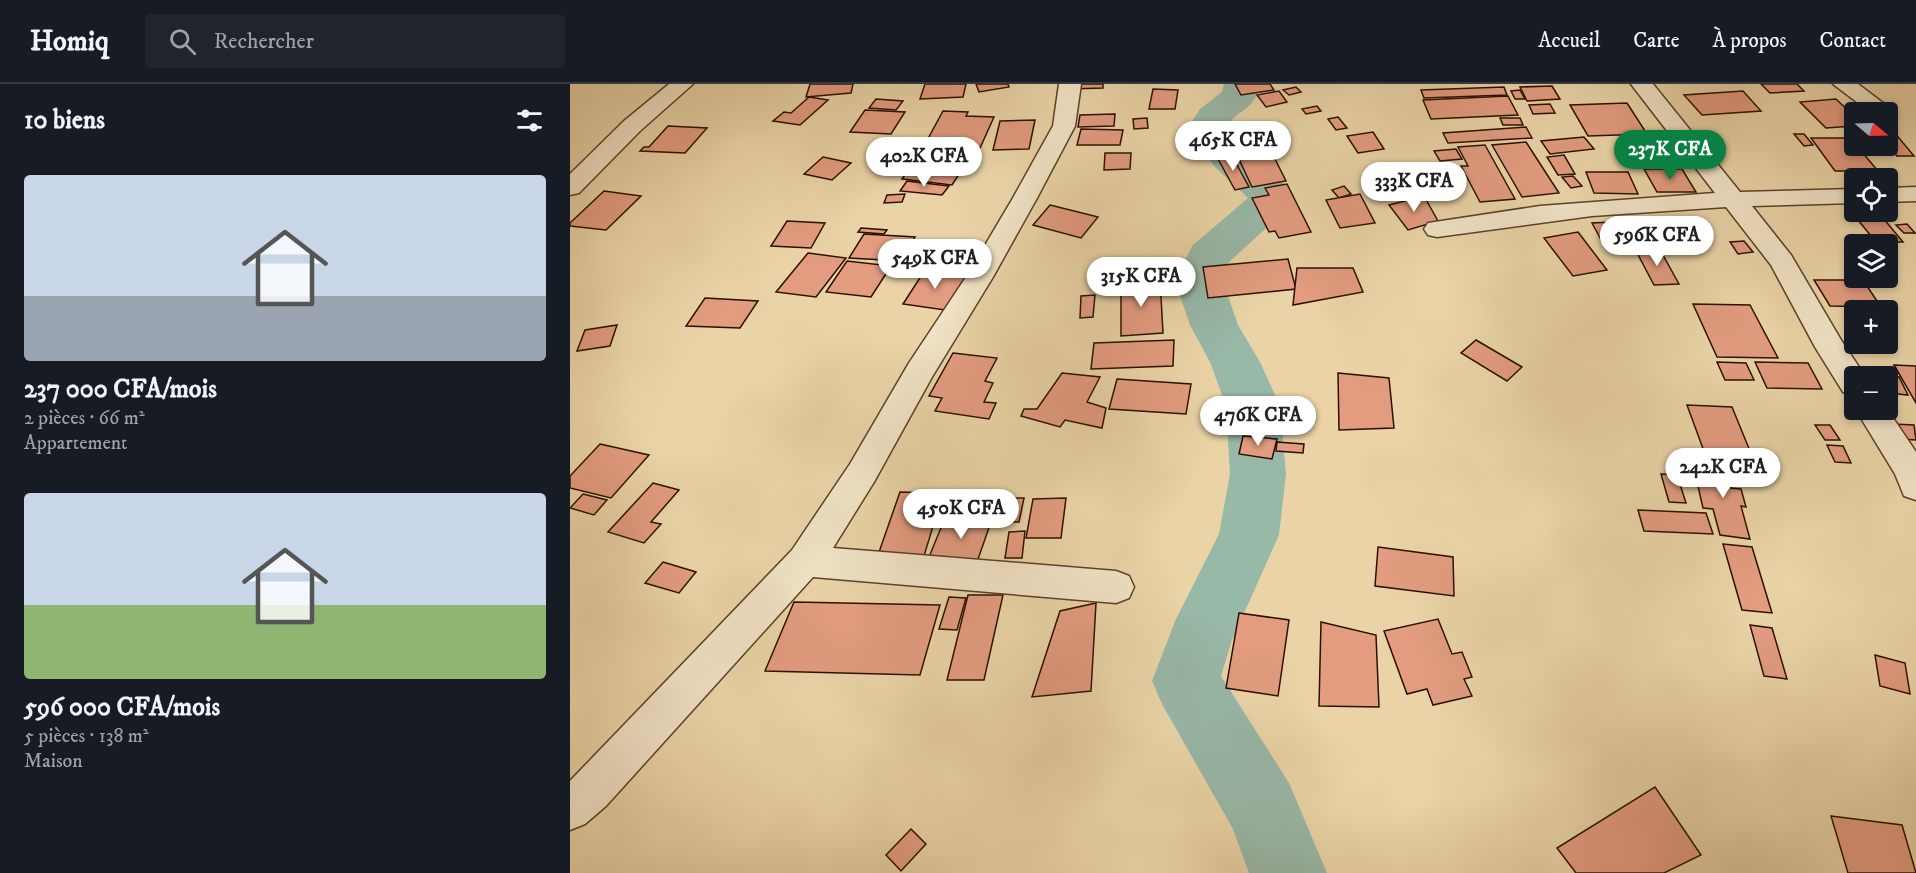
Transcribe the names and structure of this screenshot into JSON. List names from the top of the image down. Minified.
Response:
{"north":"right","page":{"header":"Homiq","search":"Rechercher","nav":["Accueil","Carte","À propos","Contact"],"heading":"10 biens","map_buttons":["+","−"],"price":["465K CFA","237K CFA","402K CFA","333K CFA","596K CFA","549K CFA","315K CFA","476K CFA","242K CFA","450K CFA"],"list":[{"name":"237 000 CFA/mois","note":"2 pièces · 66 m² · Appartement"},{"name":"596 000 CFA/mois","note":"5 pièces · 138 m² · Maison"}]}}
